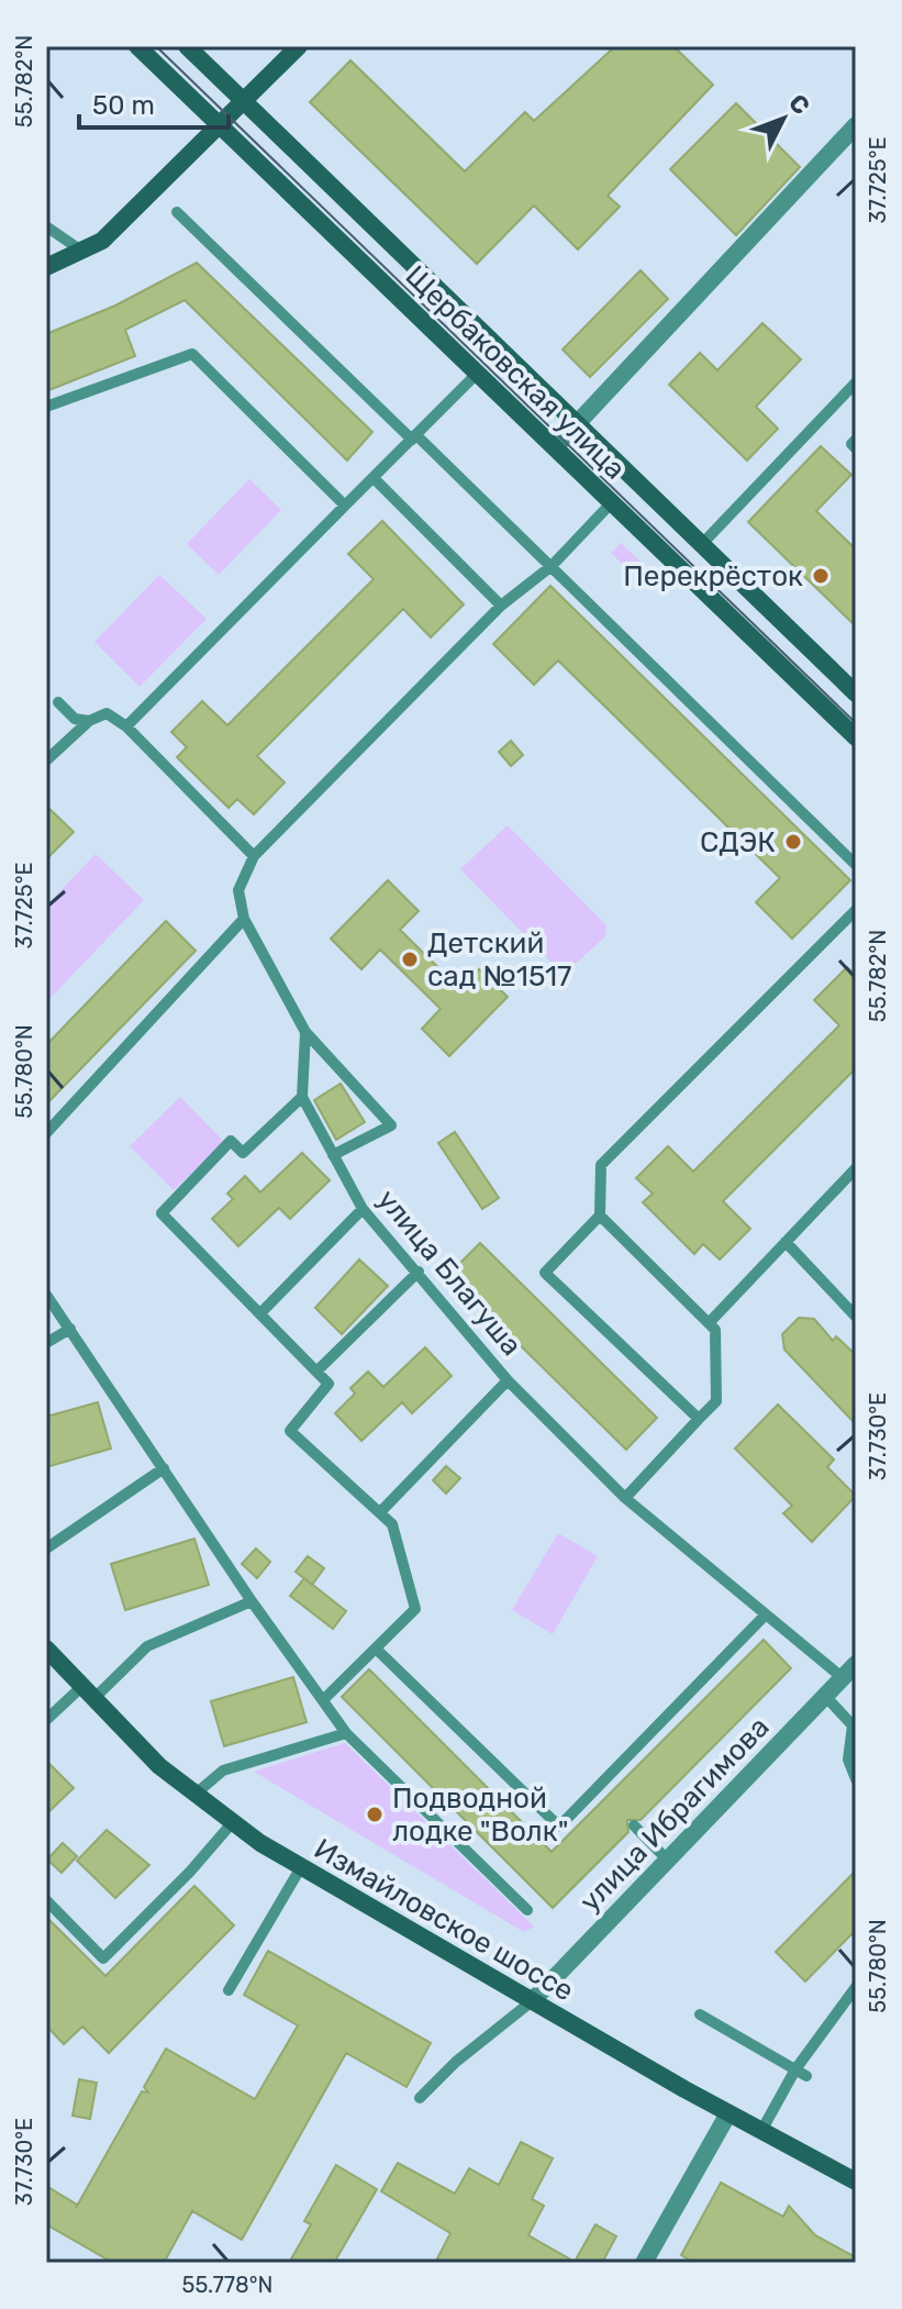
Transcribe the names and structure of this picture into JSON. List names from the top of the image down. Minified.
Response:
{"streets":{"main road":["Щербаковская улица","Измайловское шоссе"],"street":["улица Ибрагимова"],"lane":["улица Благуша"]},"crossings":[["улица Благуша","улица Ибрагимова"],["улица Ибрагимова","Измайловское шоссе"]],"places":["Перекрёсток","СДЭК","Детский сад №1517","Подводной лодке \"Волк\""],"scale_bar":"50 m","north":"top right","coordinates":["55.782°N","37.725°E","55.780°N","37.730°E","55.778°N"]}
